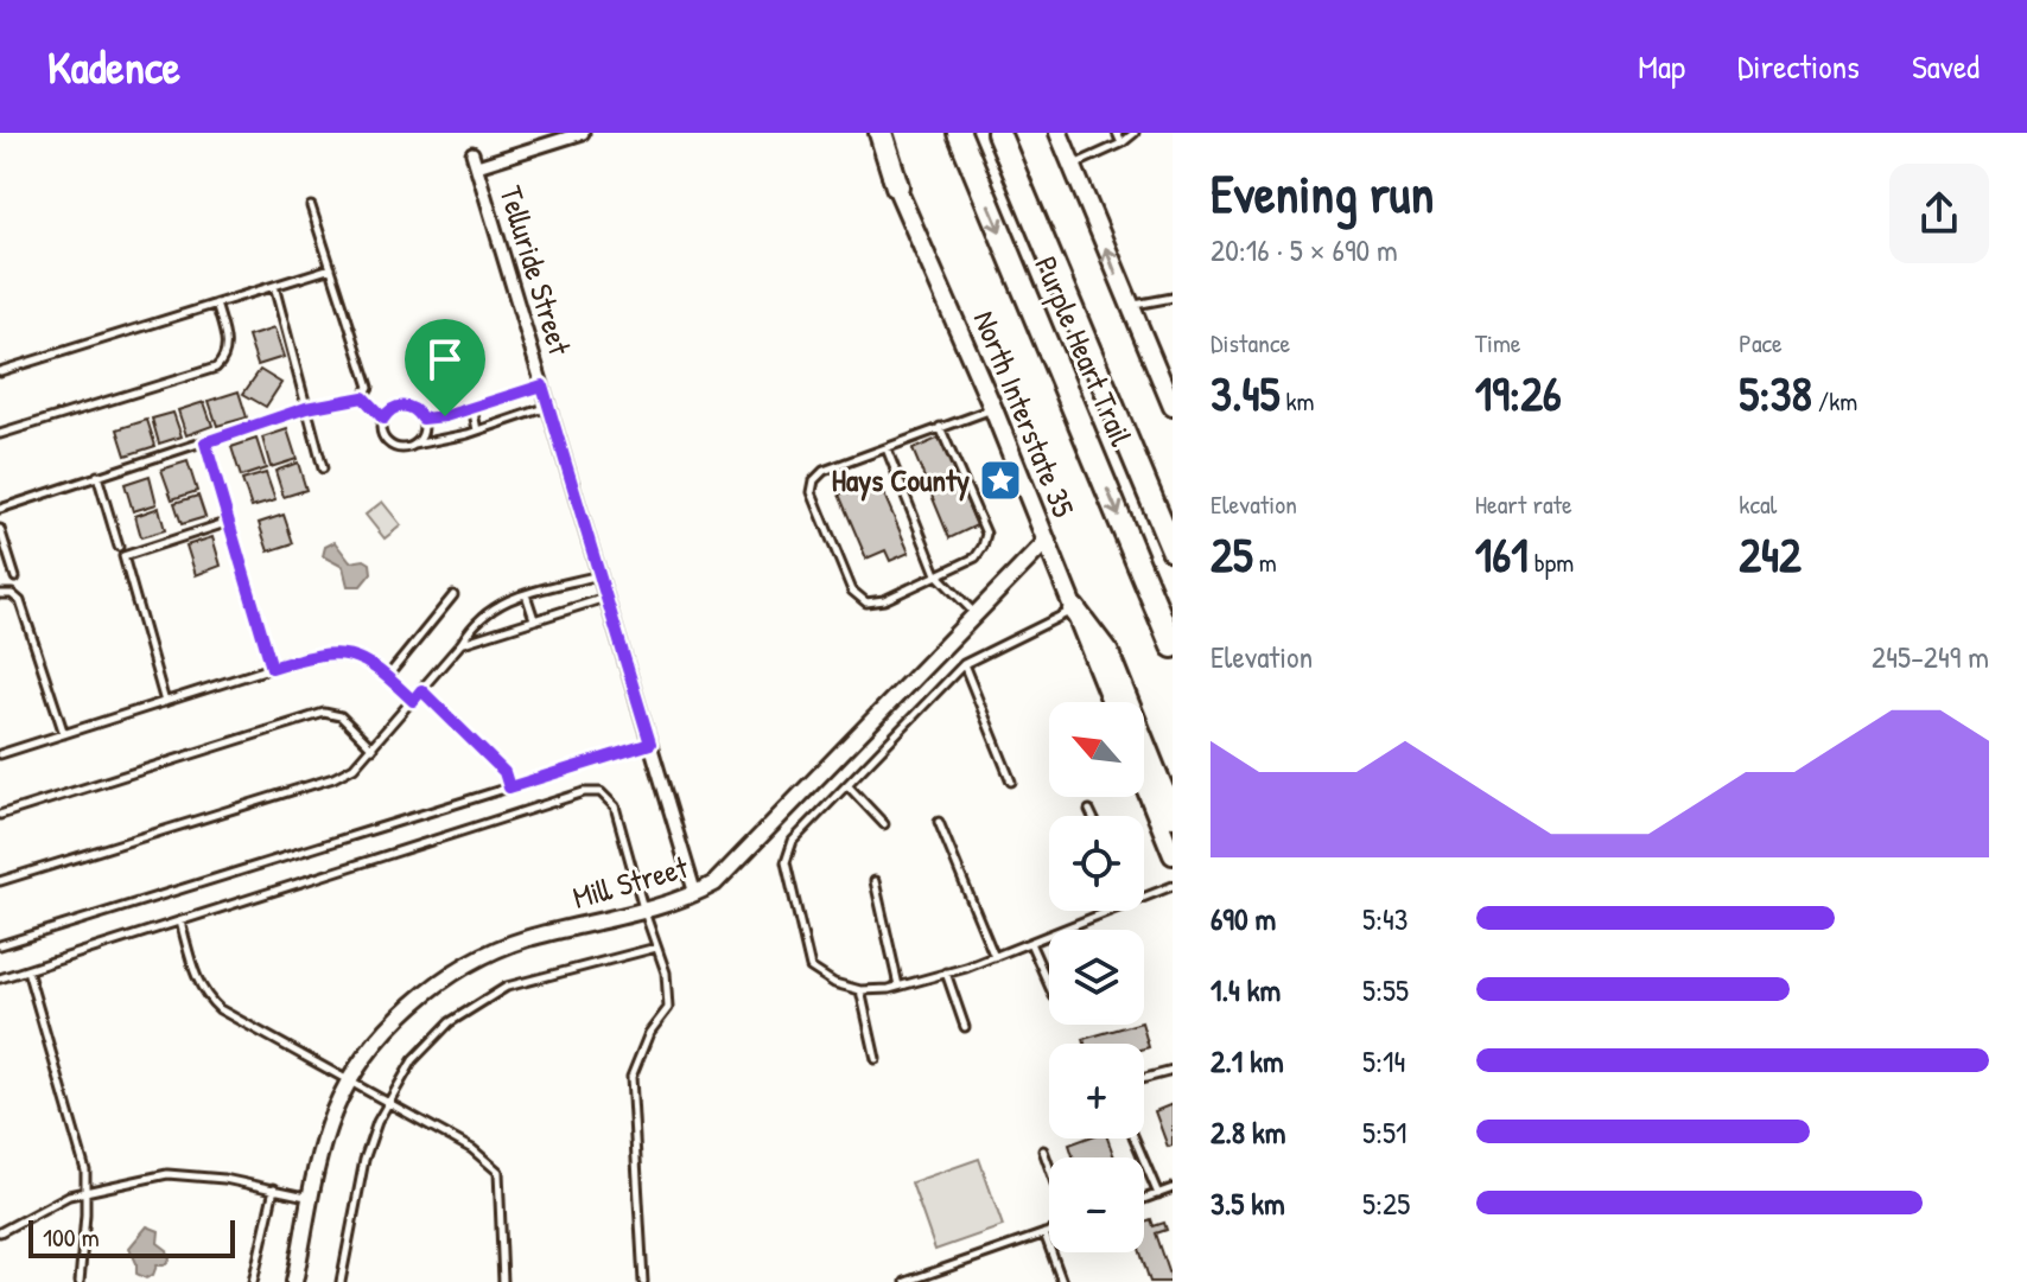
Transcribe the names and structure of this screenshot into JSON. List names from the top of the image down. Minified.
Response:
{"streets":{"highway":["Purple Heart Trail"],"main road":["North Interstate 35"],"street":["Telluride Street","Mill Street"]},"crossings":[["Telluride Street","Mill Street"],["North Interstate 35","Mill Street"]],"places":{"place":["Hays County"]},"scale_bar":"100 m","north":"top left","page":{"header":"Kadence","nav":["Map","Directions","Saved"],"heading":["Evening run","20:16 · 5 × 690 m"],"stats":[["Distance","3.45 km"],["Time","19:26"],["Pace","5:38 /km"],["Elevation","25 m"],["Heart rate","161 bpm"],["kcal","242"]],"chart":["Elevation","245–249 m"],"map_buttons":["+","−"],"list":[{"name":"690 m","note":"5:43"},{"name":"1.4 km","note":"5:55"},{"name":"2.1 km","note":"5:14"},{"name":"2.8 km","note":"5:51"},{"name":"3.5 km","note":"5:25"}],"scale":"100 m"}}
